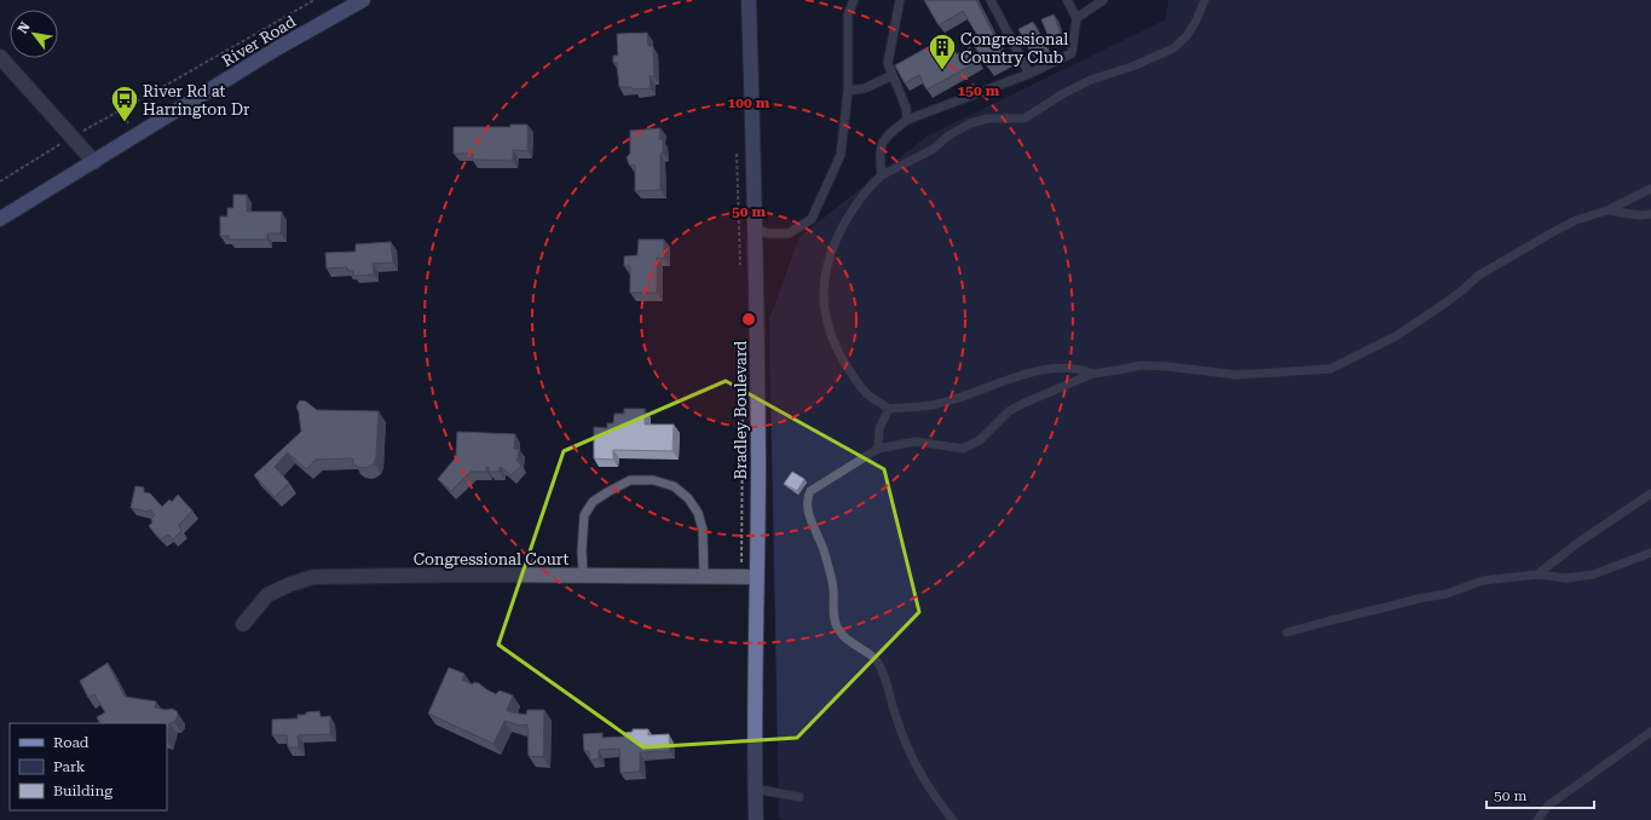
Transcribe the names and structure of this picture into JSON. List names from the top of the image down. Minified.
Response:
{"streets":{"main road":["River Road","Bradley Boulevard"],"street":["Congressional Court"]},"crossings":[["Bradley Boulevard","Congressional Court"]],"places":{"building":["Congressional Country Club"],"bus stop":["River Rd at Harrington Dr"]},"legend":["Road","Park","Building"],"scale_bar":"50 m","north":"top left","rings":["150 m","100 m","50 m"]}
